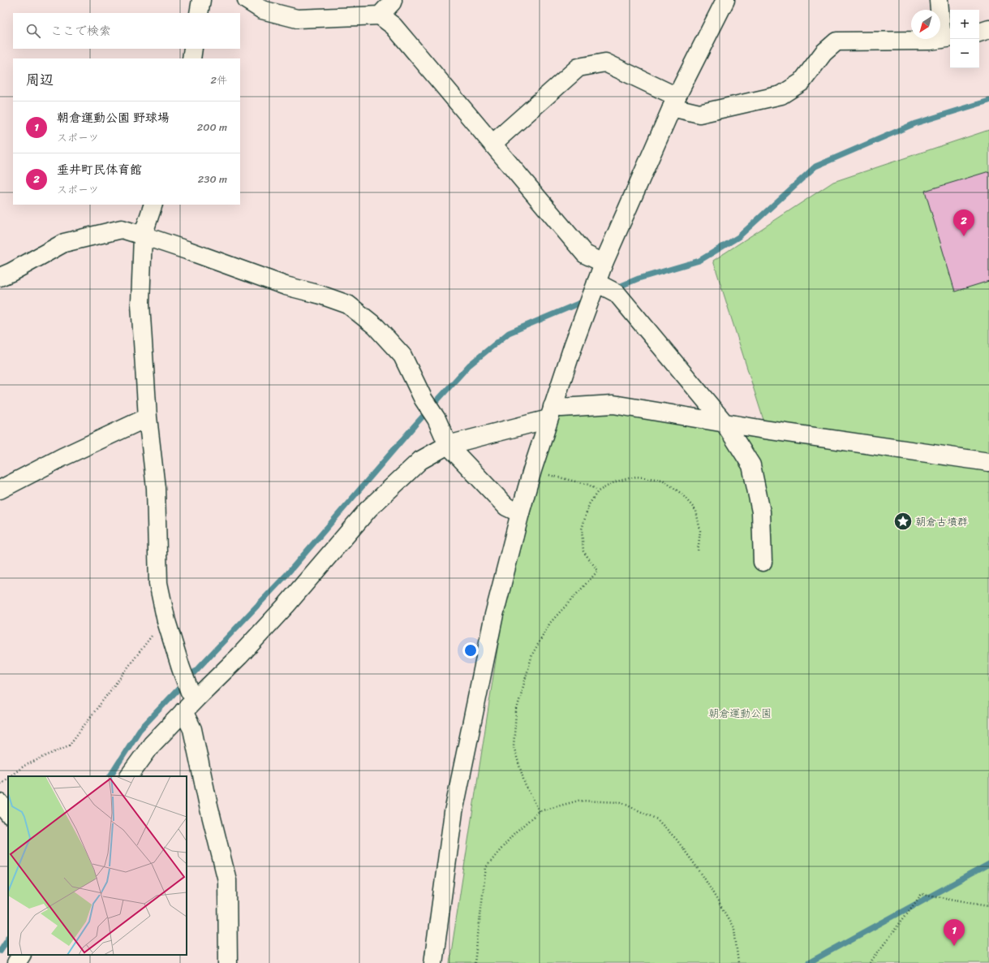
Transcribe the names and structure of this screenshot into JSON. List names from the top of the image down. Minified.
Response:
{"parks":["朝倉運動公園"],"places":{"place":["朝倉古墳群"]},"north":"bottom left","page":{"map_buttons":["+","−"],"search":"ここで検索","heading":["周辺","2件"],"list":[{"mark":"1","name":"朝倉運動公園 野球場","note":"スポーツ","value":"200 m"},{"mark":"2","name":"垂井町民体育館","note":"スポーツ","value":"230 m"}],"pins":["2","1"]}}
